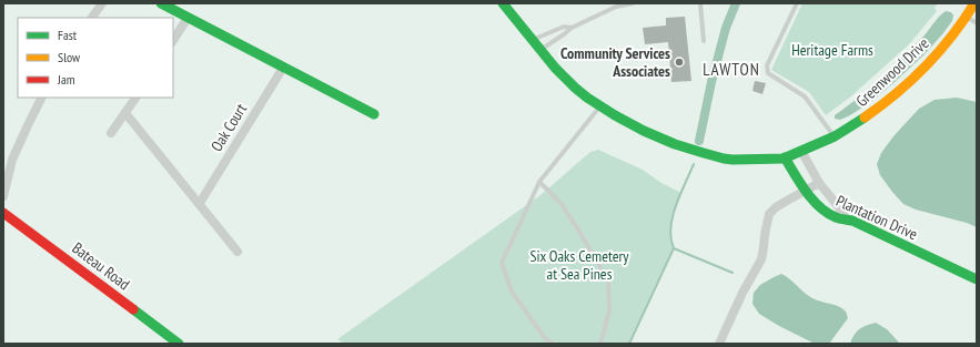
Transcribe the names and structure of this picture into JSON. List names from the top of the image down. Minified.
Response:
{"streets":{"street":["Greenwood Drive","Oak Court","Plantation Drive","Bateau Road"]},"crossings":[["Greenwood Drive","Plantation Drive"]],"districts":["LAWTON"],"parks":["Heritage Farms","Six Oaks Cemetery at Sea Pines"],"places":["Community Services Associates"],"legend":["Fast","Slow","Jam"]}
